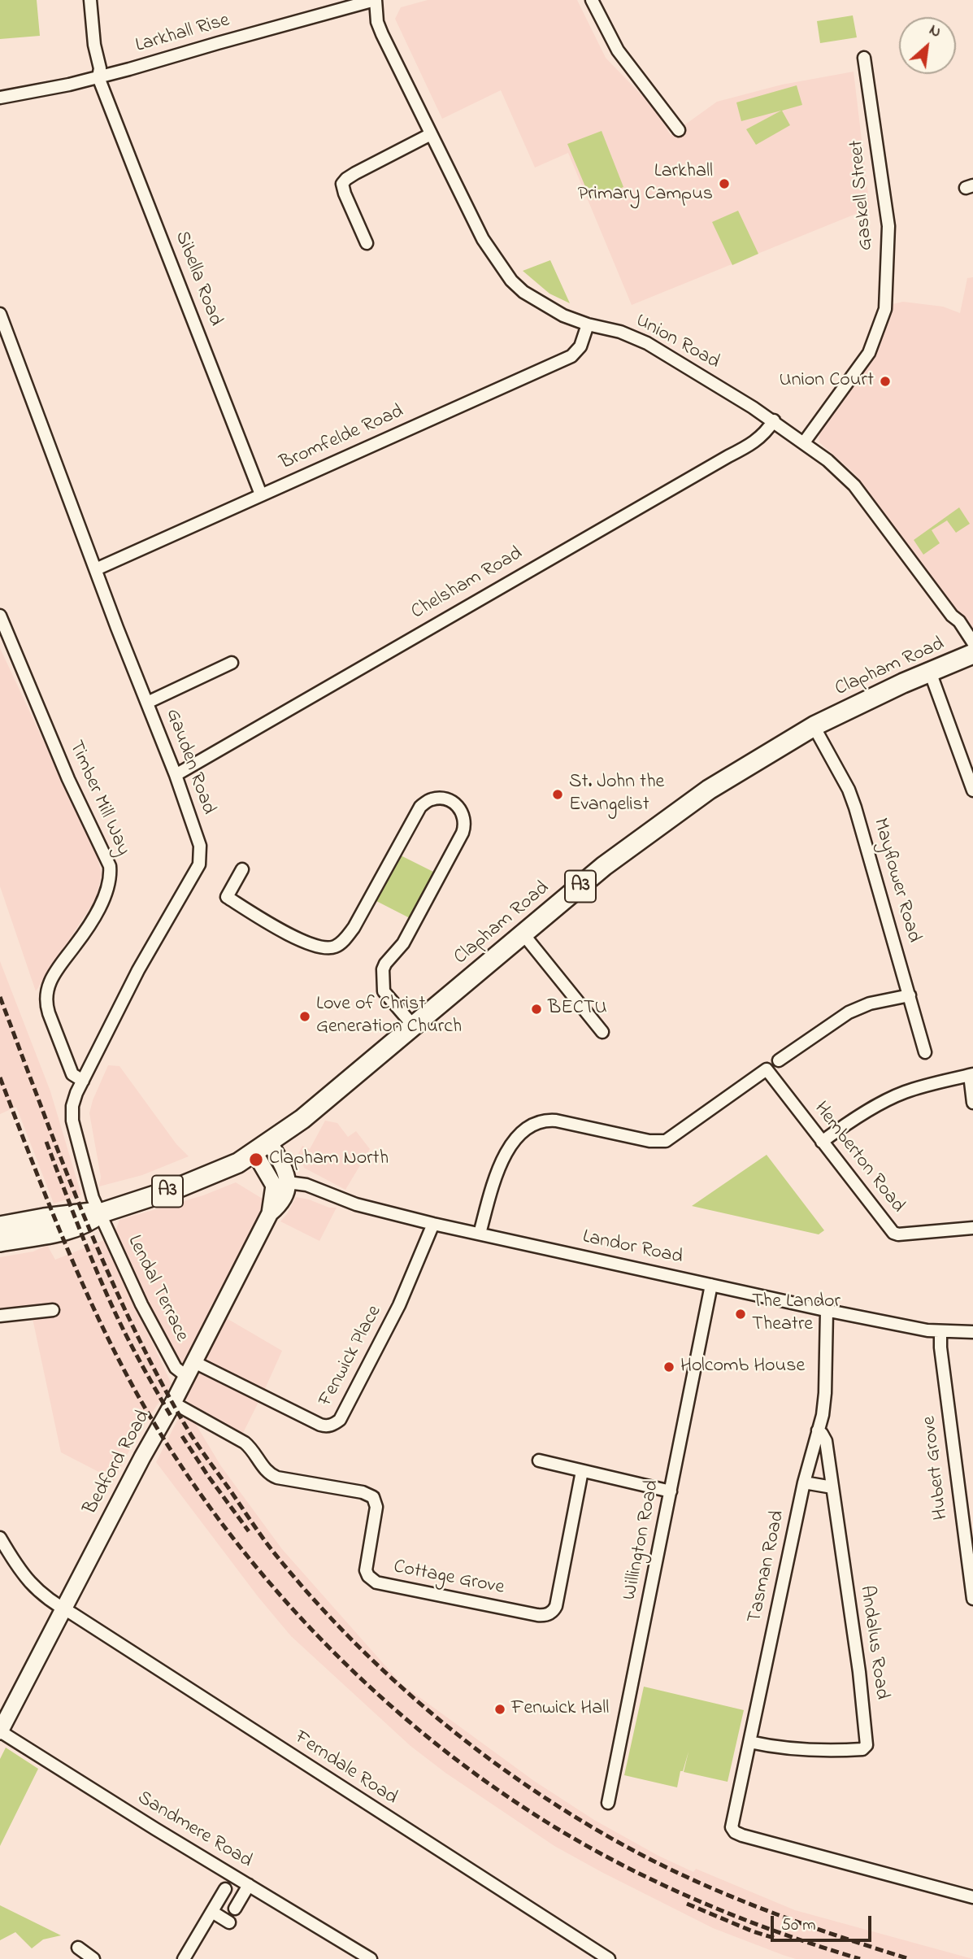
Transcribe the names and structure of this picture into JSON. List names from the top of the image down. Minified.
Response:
{"streets":{"highway":["Clapham Road","A3"],"main road":["Bedford Road"],"street":["Larkhall Rise","Gaskell Street","Sibella Road","Union Road","Bromfelde Road","Chelsham Road","Gauden Road","Timber Mill Way","Mayflower Road","Hemberton Road","Landor Road","Lendal Terrace","Fenwick Place","Hubert Grove","Willington Road","Tasman Road","Cottage Grove","Andalus Road","Ferndale Road","Sandmere Road"]},"crossings":[["Larkhall Rise","Sibella Road"],["Larkhall Rise","Union Road"],["Gaskell Street","Union Road"],["Sibella Road","Bromfelde Road"],["Union Road","Bromfelde Road"],["Union Road","Chelsham Road"],["Bromfelde Road","Gauden Road"],["Chelsham Road","Gauden Road"],["Clapham Road","Mayflower Road"],["Clapham Road","A3"],["Clapham Road","Bedford Road"],["Gauden Road","Timber Mill Way"],["Gauden Road","A3"],["Gauden Road","Lendal Terrace"],["A3","Lendal Terrace"],["A3","Bedford Road"],["Hemberton Road","Landor Road"],["Landor Road","Fenwick Place"],["Landor Road","Bedford Road"],["Landor Road","Hubert Grove"],["Landor Road","Willington Road"],["Landor Road","Tasman Road"],["Lendal Terrace","Bedford Road"],["Fenwick Place","Bedford Road"],["Bedford Road","Cottage Grove"],["Bedford Road","Ferndale Road"],["Bedford Road","Sandmere Road"],["Tasman Road","Andalus Road"]],"places":["Larkhall Primary Campus","Union Court","St. John the Evangelist","BECTU","Love of Christ Generation Church","Clapham North","The Landor Theatre","Holcomb House","Fenwick Hall"],"scale_bar":"50 m","north":"top right"}
